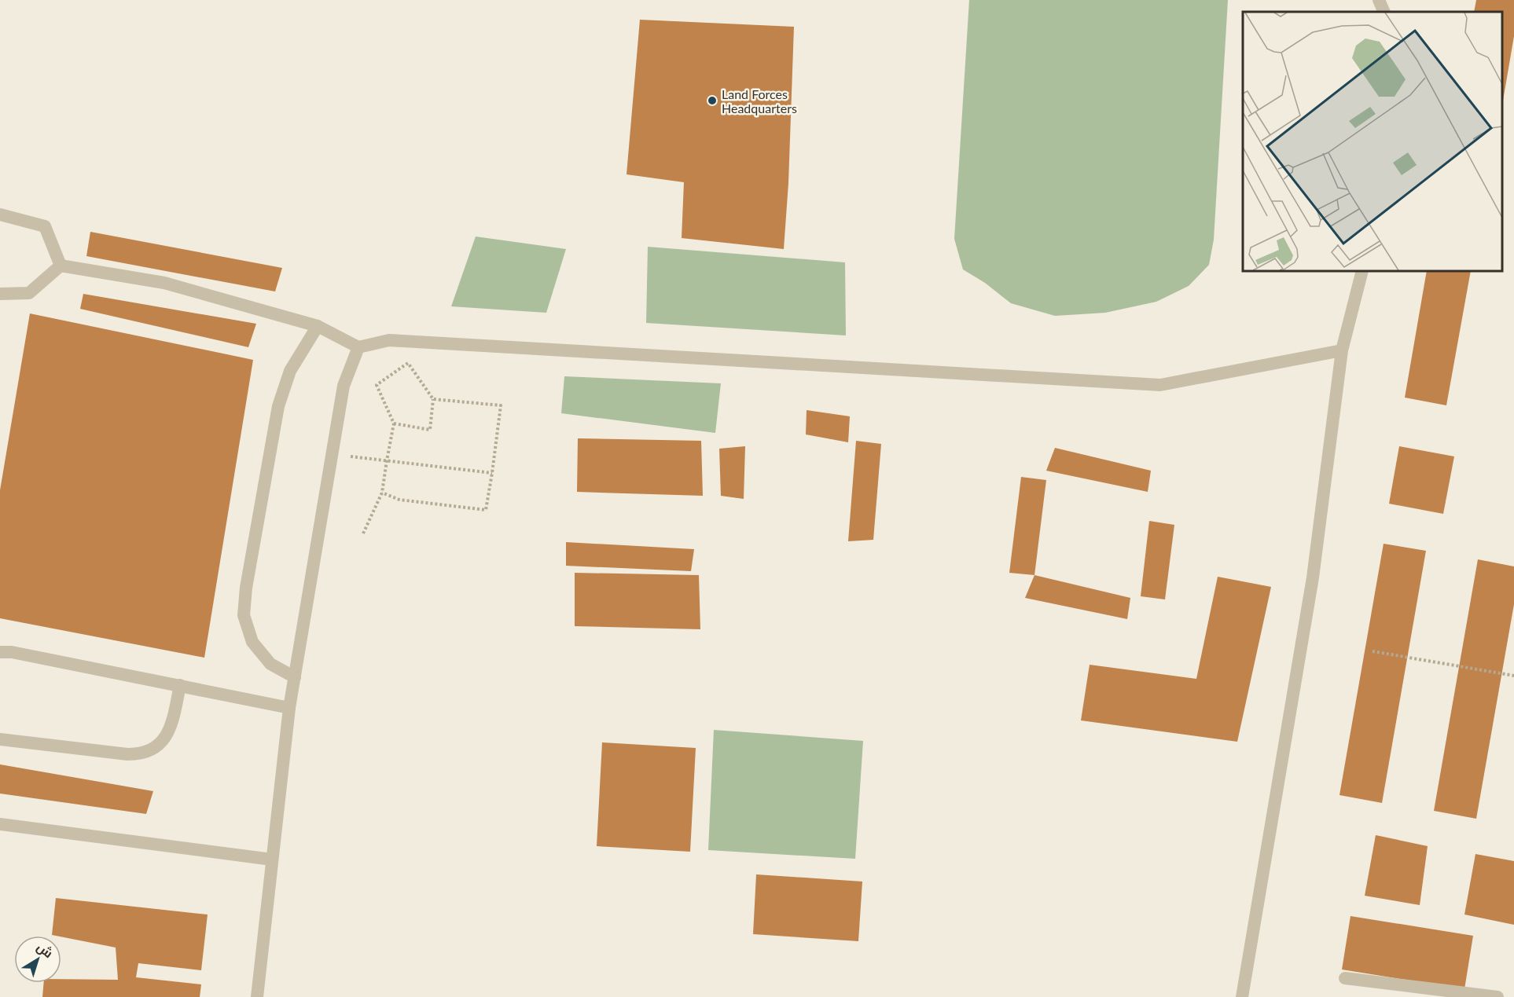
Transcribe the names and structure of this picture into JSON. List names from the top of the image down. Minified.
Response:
{"places":["Land Forces Headquarters"],"north":"top right"}
